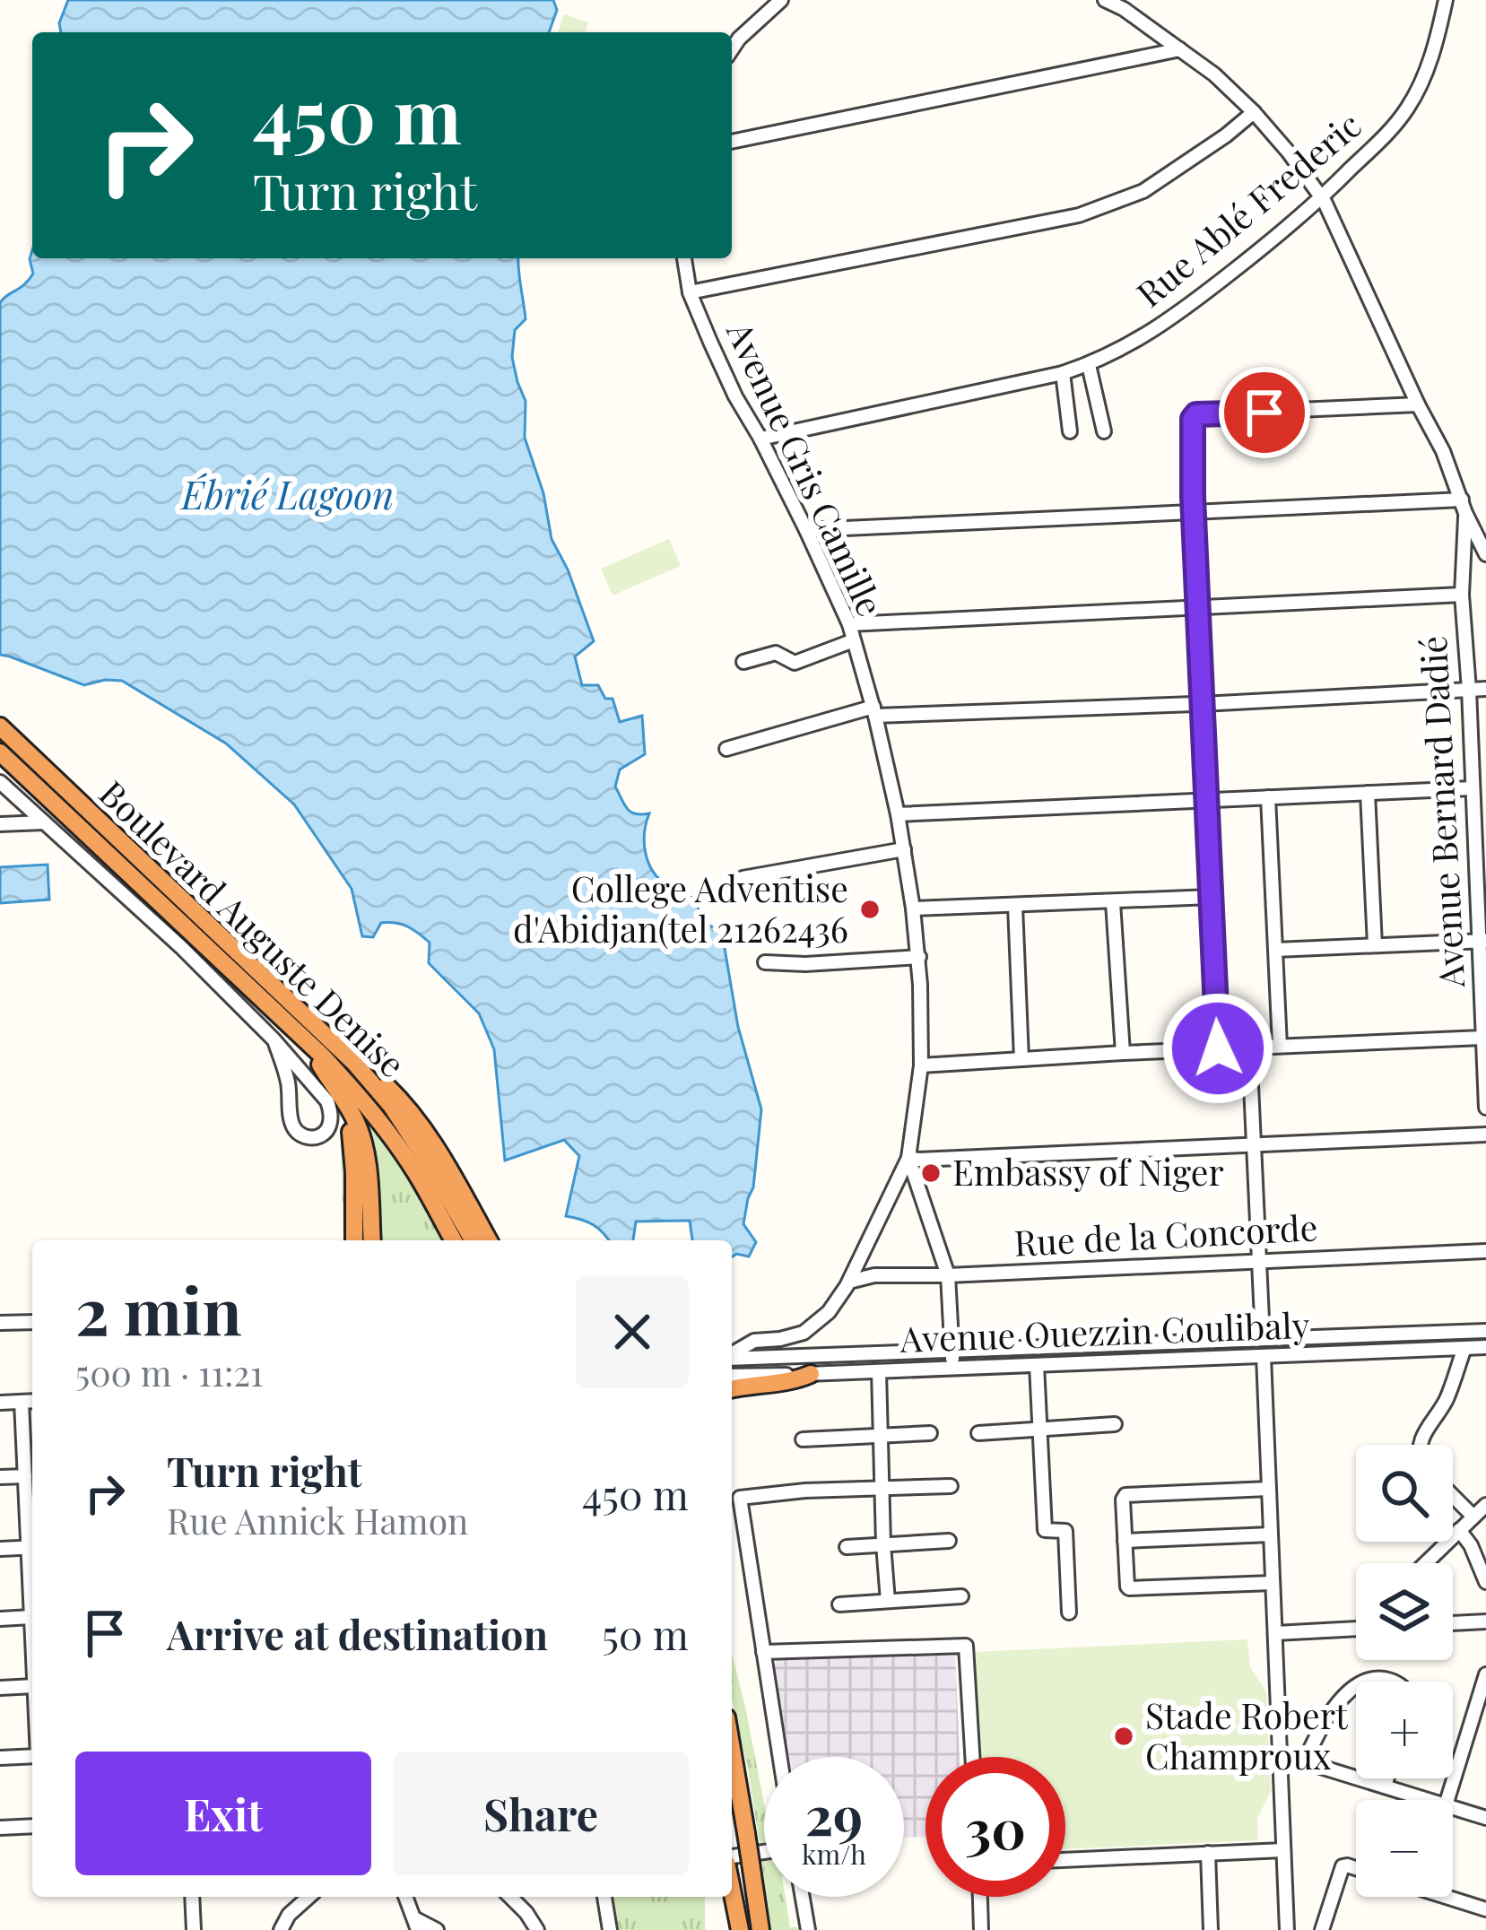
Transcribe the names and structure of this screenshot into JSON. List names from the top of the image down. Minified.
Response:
{"streets":{"highway":["Boulevard Auguste Denise"],"street":["Rue Ablé Frederic","Avenue Gris Camille","Avenue Bernard Dadié","Rue de la Concorde","Avenue Ouezzin Coulibaly"]},"crossings":[["Rue Ablé Frederic","Avenue Gris Camille"],["Avenue Gris Camille","Rue de la Concorde"]],"water":["Ébrié Lagoon"],"places":["College Adventise d'Abidjan(tel 21262436","Embassy of Niger","Stade Robert Champroux"],"page":{"turn":["450 m","Turn right"],"heading":["2 min","500 m · 11:21"],"list":[{"name":"Turn right","note":"Rue Annick Hamon","value":"450 m"},{"name":"Arrive at destination","value":"50 m"}],"map_buttons":["+","−"],"buttons":["Exit","Share"],"speed":"29 km/h","limit":"30"}}
